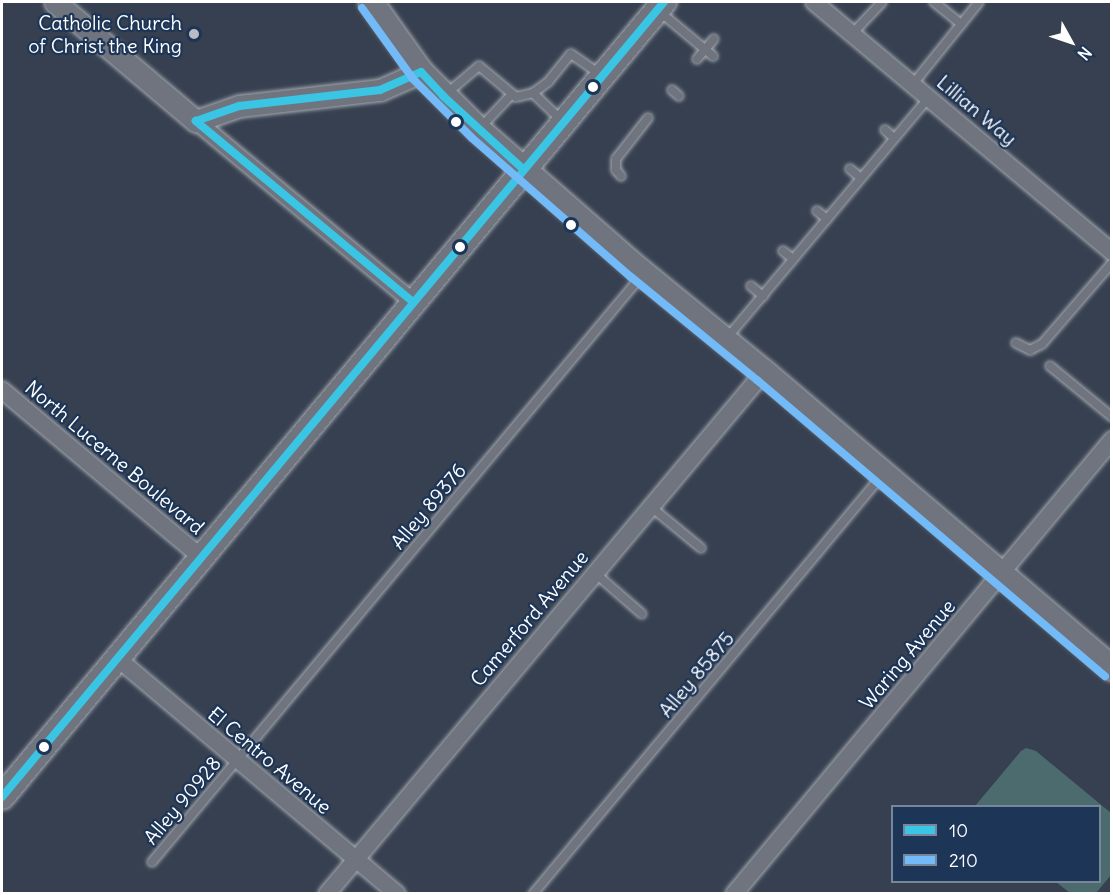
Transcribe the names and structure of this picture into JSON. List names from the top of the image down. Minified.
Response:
{"streets":{"street":["Lillian Way","North Lucerne Boulevard","Camerford Avenue","Waring Avenue","El Centro Avenue"],"lane":["Alley 89376","Alley 85875","Alley 90928"]},"crossings":[["Alley 89376","El Centro Avenue"],["Alley 89376","Alley 90928"],["Camerford Avenue","El Centro Avenue"],["El Centro Avenue","Alley 90928"]],"places":["Catholic Church of Christ the King"],"lines":["transit line 10","transit line 210"],"legend":["10","210"],"north":"bottom right"}
